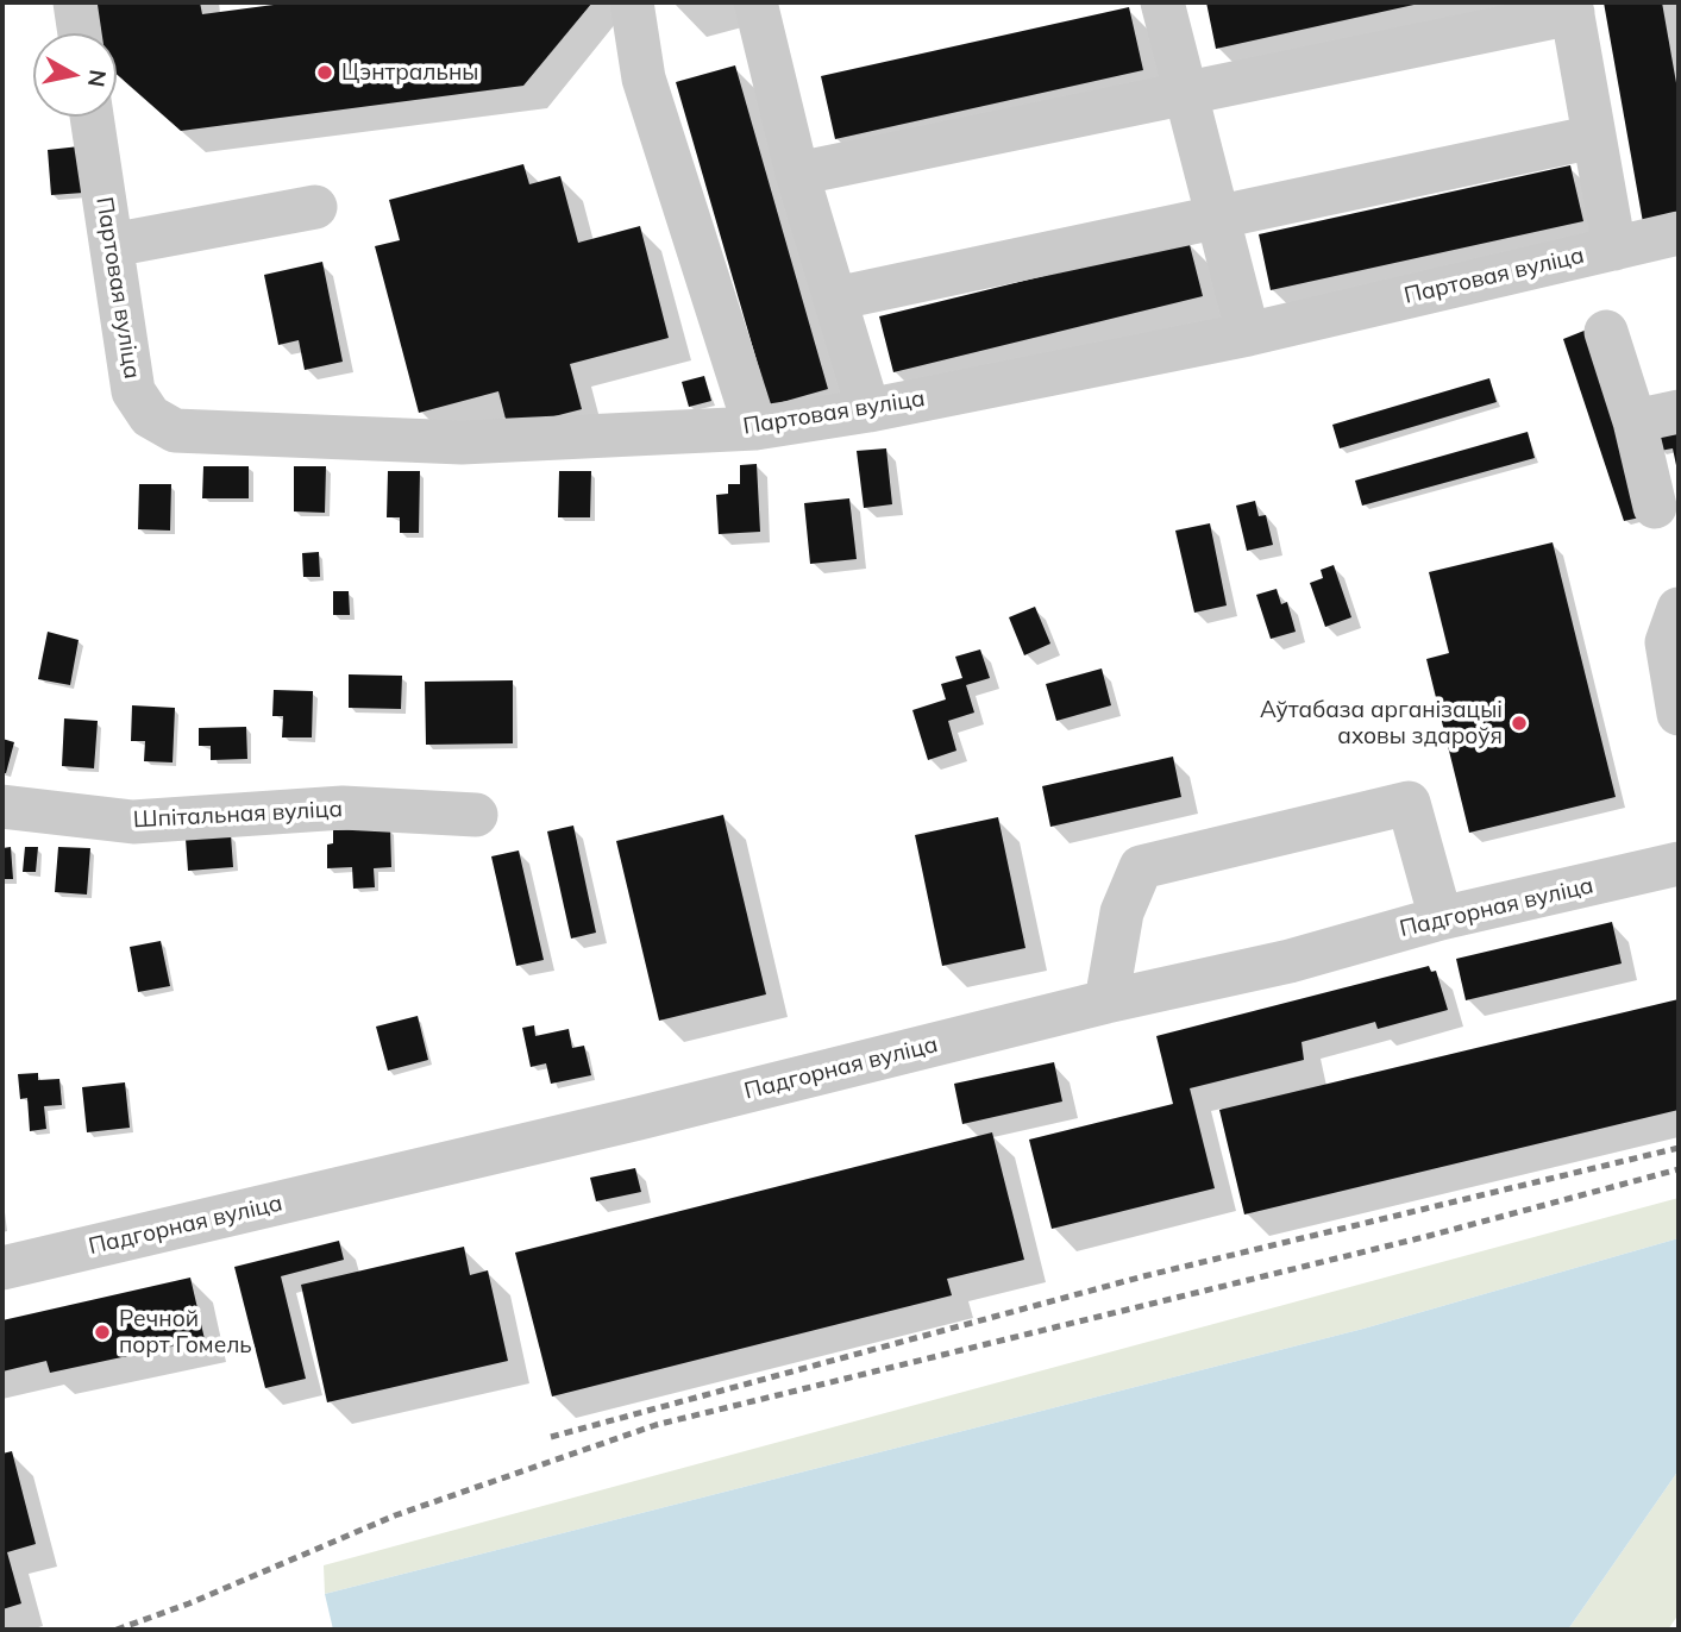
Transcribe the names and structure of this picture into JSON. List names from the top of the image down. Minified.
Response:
{"streets":{"street":["Партовая вуліца","Шпітальная вуліца","Падгорная вуліца"]},"places":["Цэнтральны","Аўтабаза арганізацыі аховы здароўя","Речной порт Гомель"],"north":"right"}
